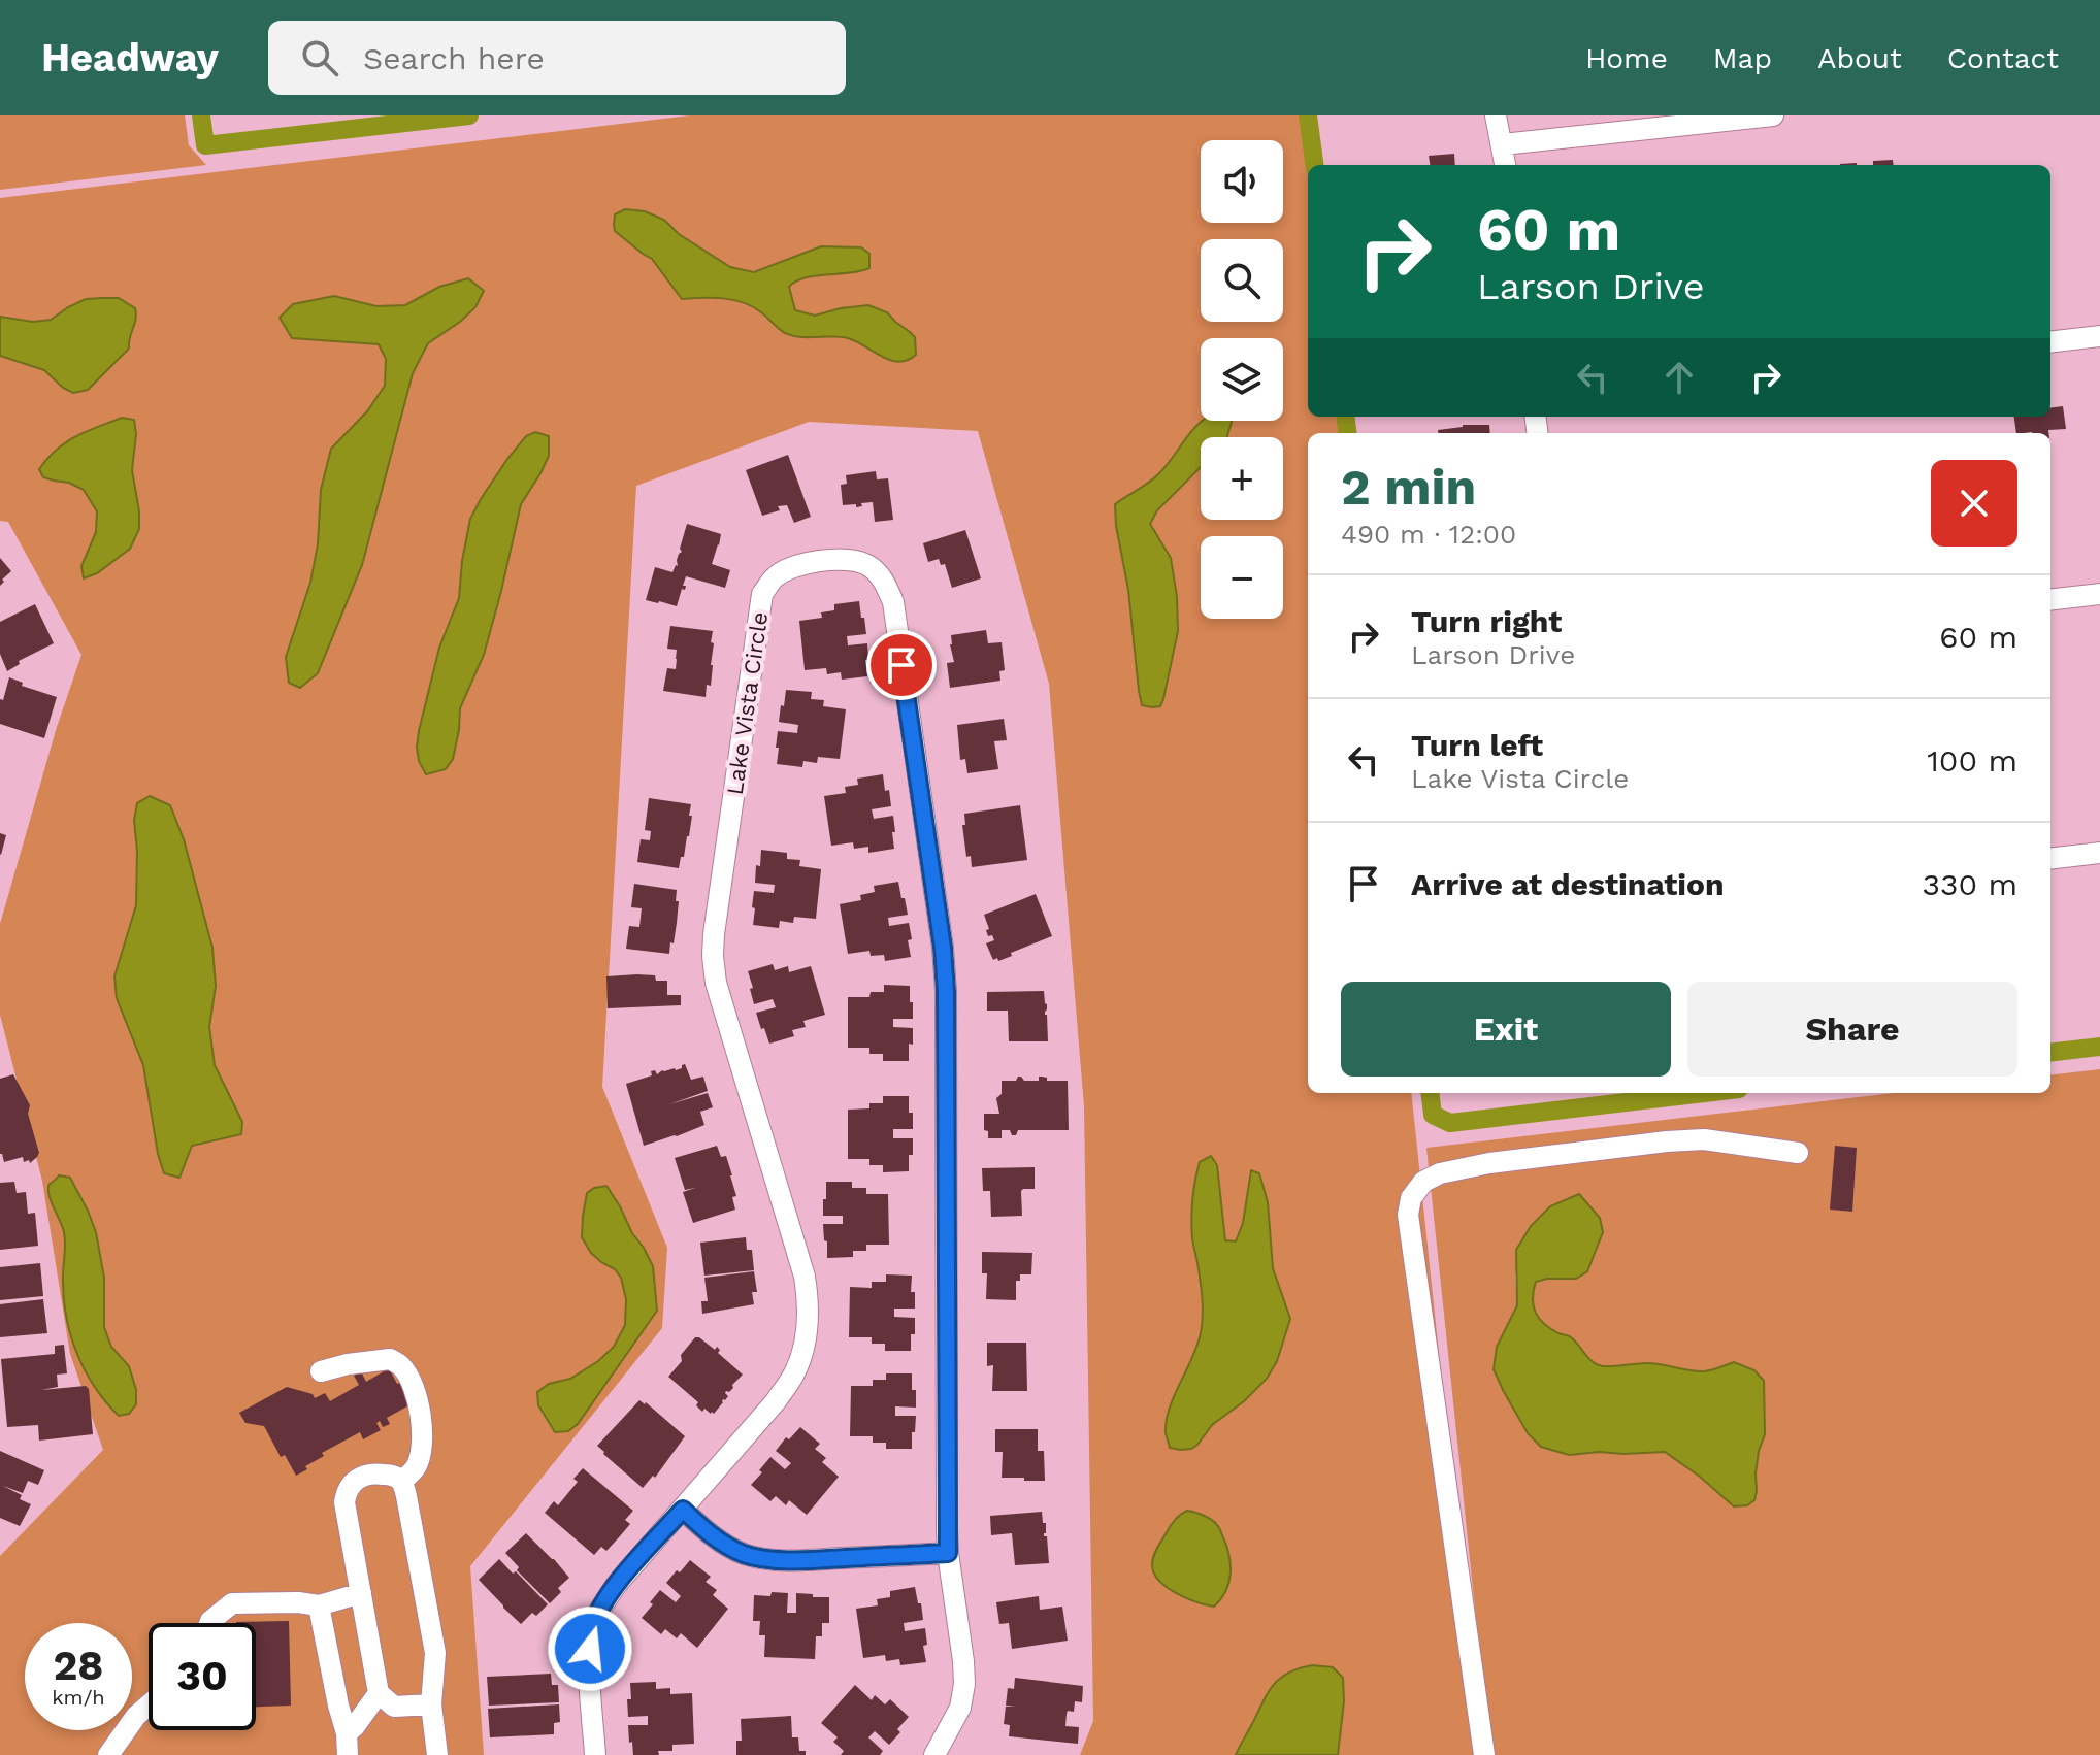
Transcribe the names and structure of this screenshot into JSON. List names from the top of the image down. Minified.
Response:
{"streets":{"street":["Lake Vista Circle"]},"page":{"header":"Headway","search":"Search here","nav":["Home","Map","About","Contact"],"map_buttons":["+","−"],"turn":["60 m","Larson Drive"],"heading":["2 min","490 m · 12:00"],"list":[{"name":"Turn right","note":"Larson Drive","value":"60 m"},{"name":"Turn left","note":"Lake Vista Circle","value":"100 m"},{"name":"Arrive at destination","value":"330 m"}],"buttons":["Exit","Share"],"speed":"28 km/h","limit":"30"}}
